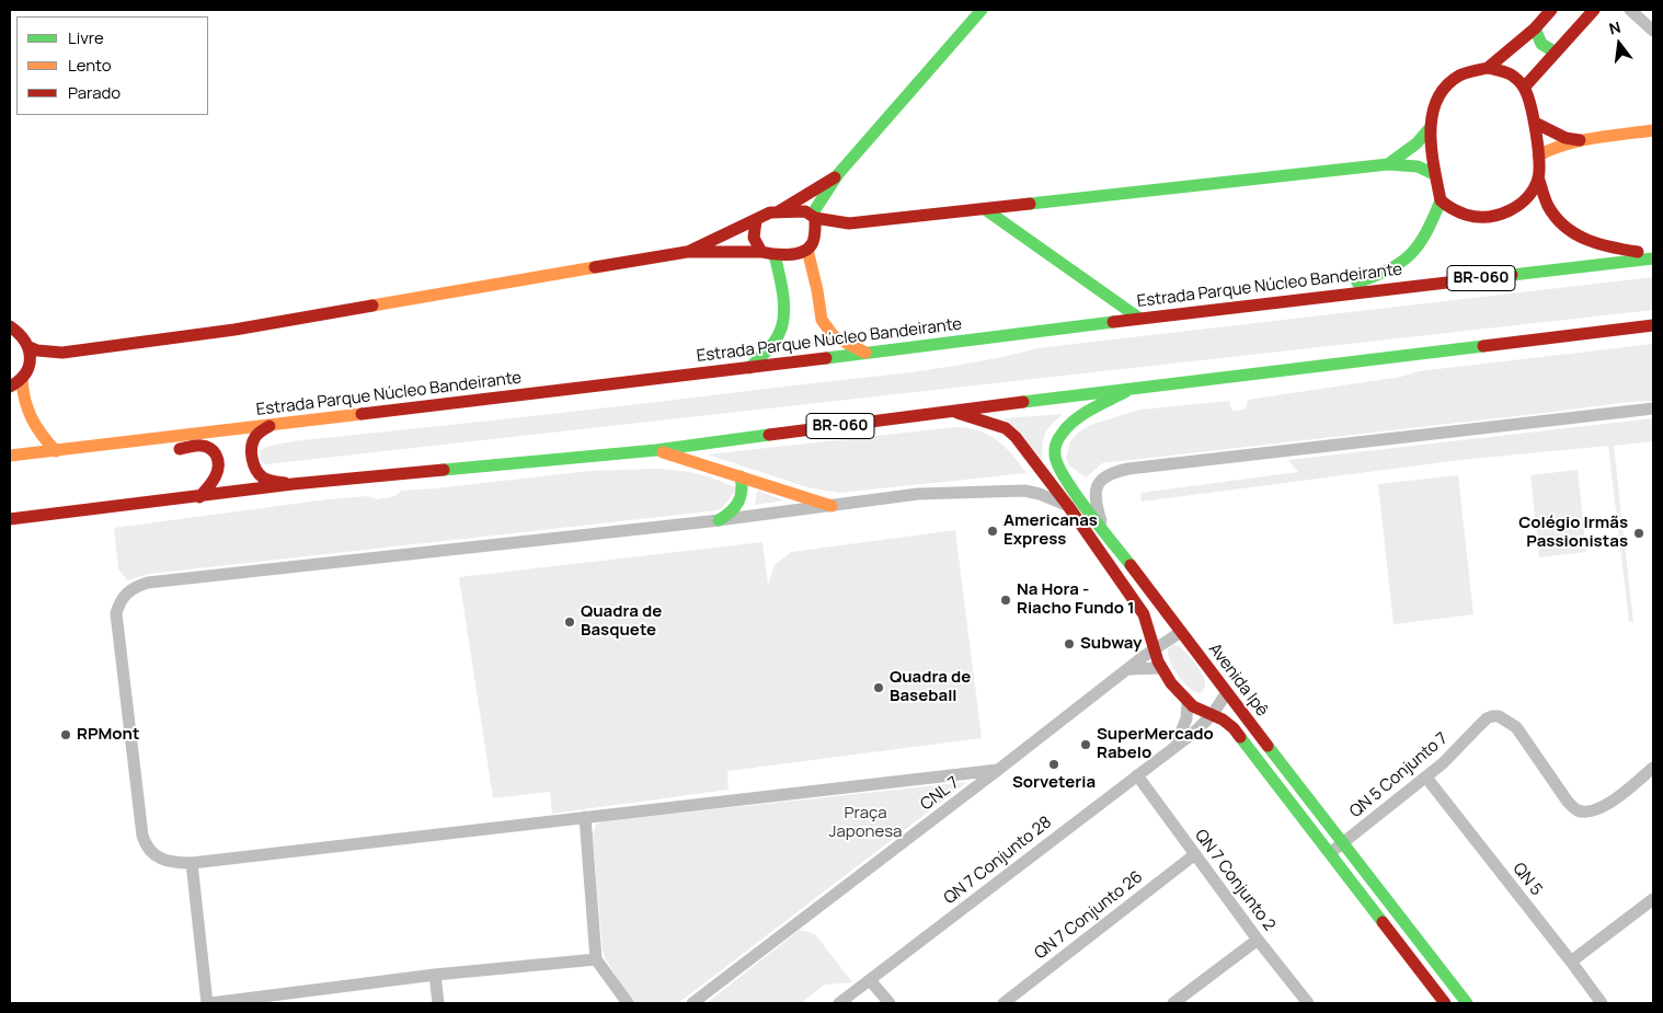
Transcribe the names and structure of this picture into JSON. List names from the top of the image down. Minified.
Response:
{"streets":{"main road":["BR-060","Estrada Parque Núcleo Bandeirante","Avenida Ipê"],"street":["QN 5 Conjunto 7","CNL 7","QN 7 Conjunto 28","QN 5","QN 7 Conjunto 2","QN 7 Conjunto 26"]},"crossings":[["BR-060","Avenida Ipê"],["Avenida Ipê","QN 5 Conjunto 7"],["Avenida Ipê","CNL 7"],["Avenida Ipê","QN 7 Conjunto 28"],["QN 5 Conjunto 7","QN 5"],["QN 7 Conjunto 28","QN 7 Conjunto 2"],["QN 7 Conjunto 2","QN 7 Conjunto 26"]],"parks":["Praça Japonesa"],"places":["Americanas Express","Colégio Irmãs Passionistas","Na Hora - Riacho Fundo 1","Quadra de Basquete","Subway","Quadra de Baseball","RPMont","SuperMercado Rabelo","Sorveteria"],"legend":["Livre","Lento","Parado"],"north":"top"}
